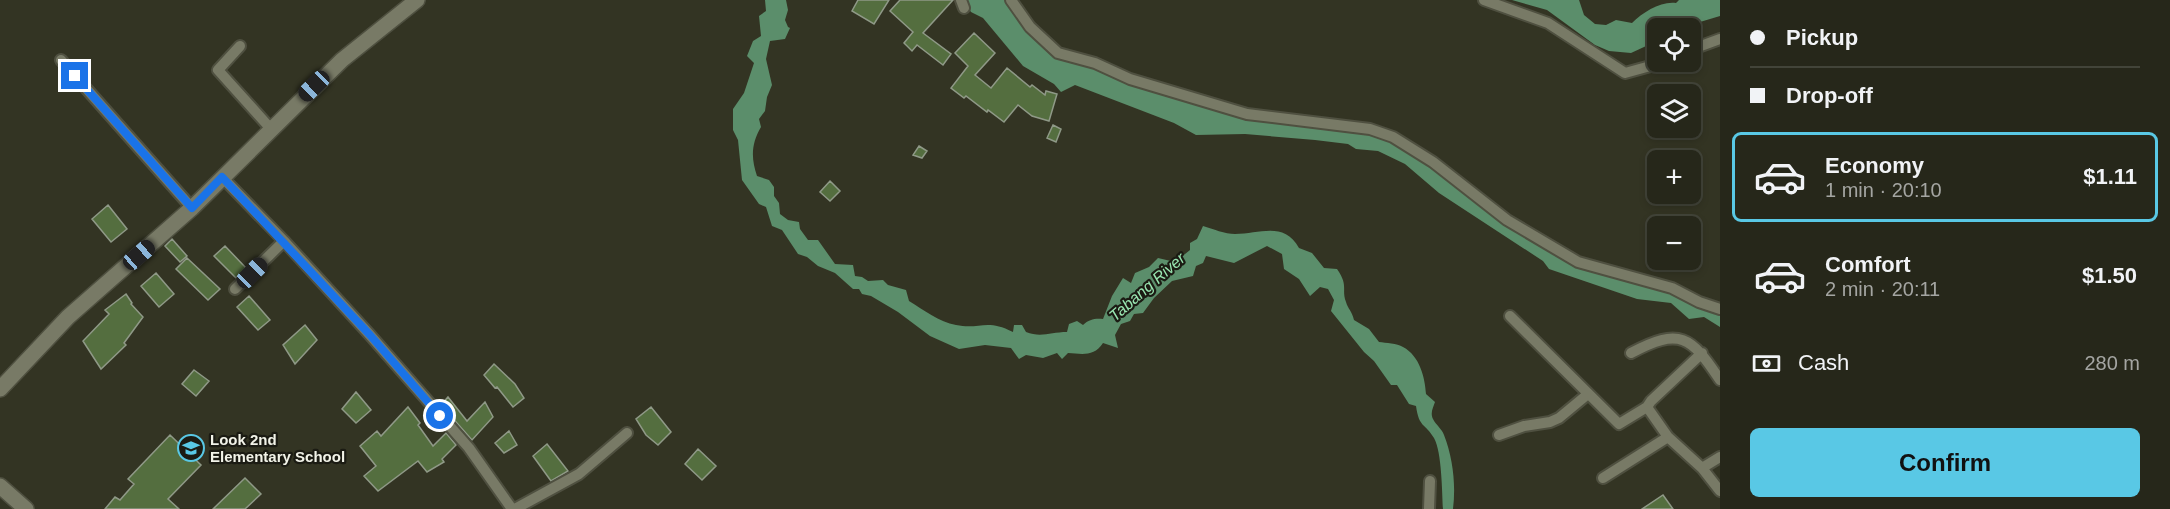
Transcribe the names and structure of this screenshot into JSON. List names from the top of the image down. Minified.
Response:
{"water":["Tabang River"],"places":{"school or university":["Look 2nd Elementary School"]},"page":{"banner":["Pickup","Drop-off"],"map_buttons":["+","−"],"list":[{"name":"Economy","note":"1 min · 20:10","value":"$1.11"},{"name":"Comfort","note":"2 min · 20:11","value":"$1.50"}],"pay":["Cash","280 m"],"buttons":"Confirm"}}
